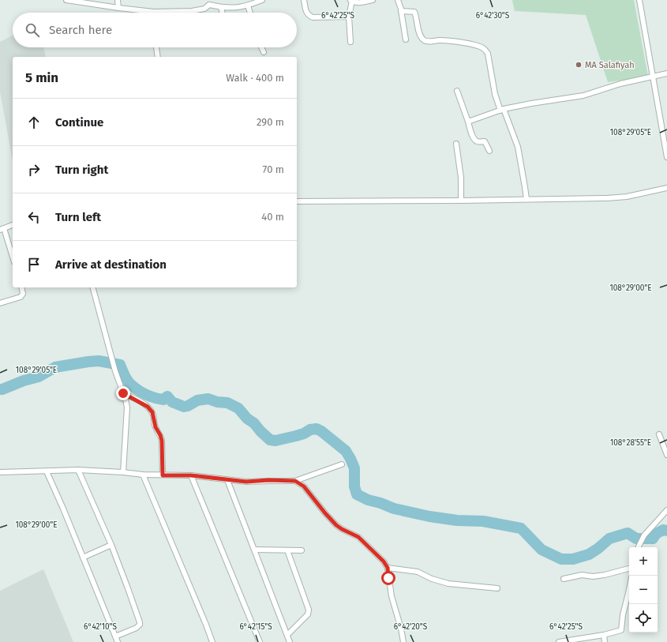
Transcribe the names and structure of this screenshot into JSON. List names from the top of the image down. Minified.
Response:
{"places":["MA Salafiyah"],"page":{"search":"Search here","heading":["5 min","Walk · 400 m"],"list":[["Continue","290 m"],["Turn right","70 m"],["Turn left","40 m"],"Arrive at destination"],"map_buttons":["+","−"]},"coordinates":["6°42'25\"S","6°42'30\"S","108°29'05\"E","108°29'00\"E","108°28'55\"E","6°42'10\"S","6°42'15\"S","6°42'20\"S"]}
